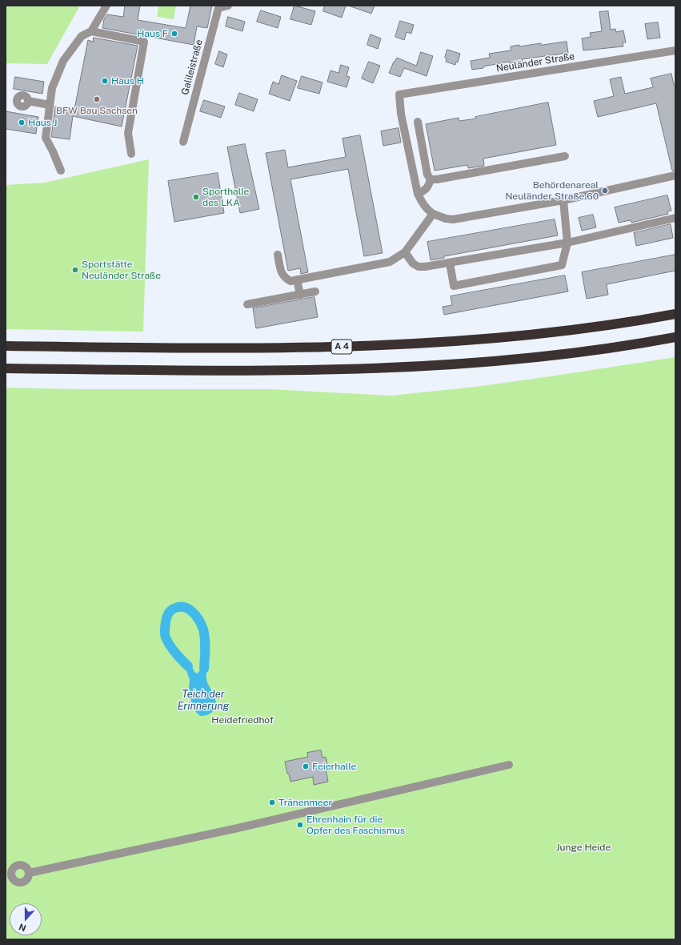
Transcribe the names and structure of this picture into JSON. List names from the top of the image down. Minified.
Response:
{"streets":{"highway":["A 4"],"street":["Neuländer Straße","Galileistraße"]},"water":["Teich der Erinnerung"],"parks":["Heidefriedhof","Junge Heide"],"places":["Haus F","Haus H","BFW Bau Sachsen","Haus J","Behördenareal Neuländer Straße 60","Sporthalle des LKA","Sportstätte Neuländer Straße","Feierhalle","Tränenmeer","Ehrenhain für die Opfer des Faschismus"],"north":"bottom"}
